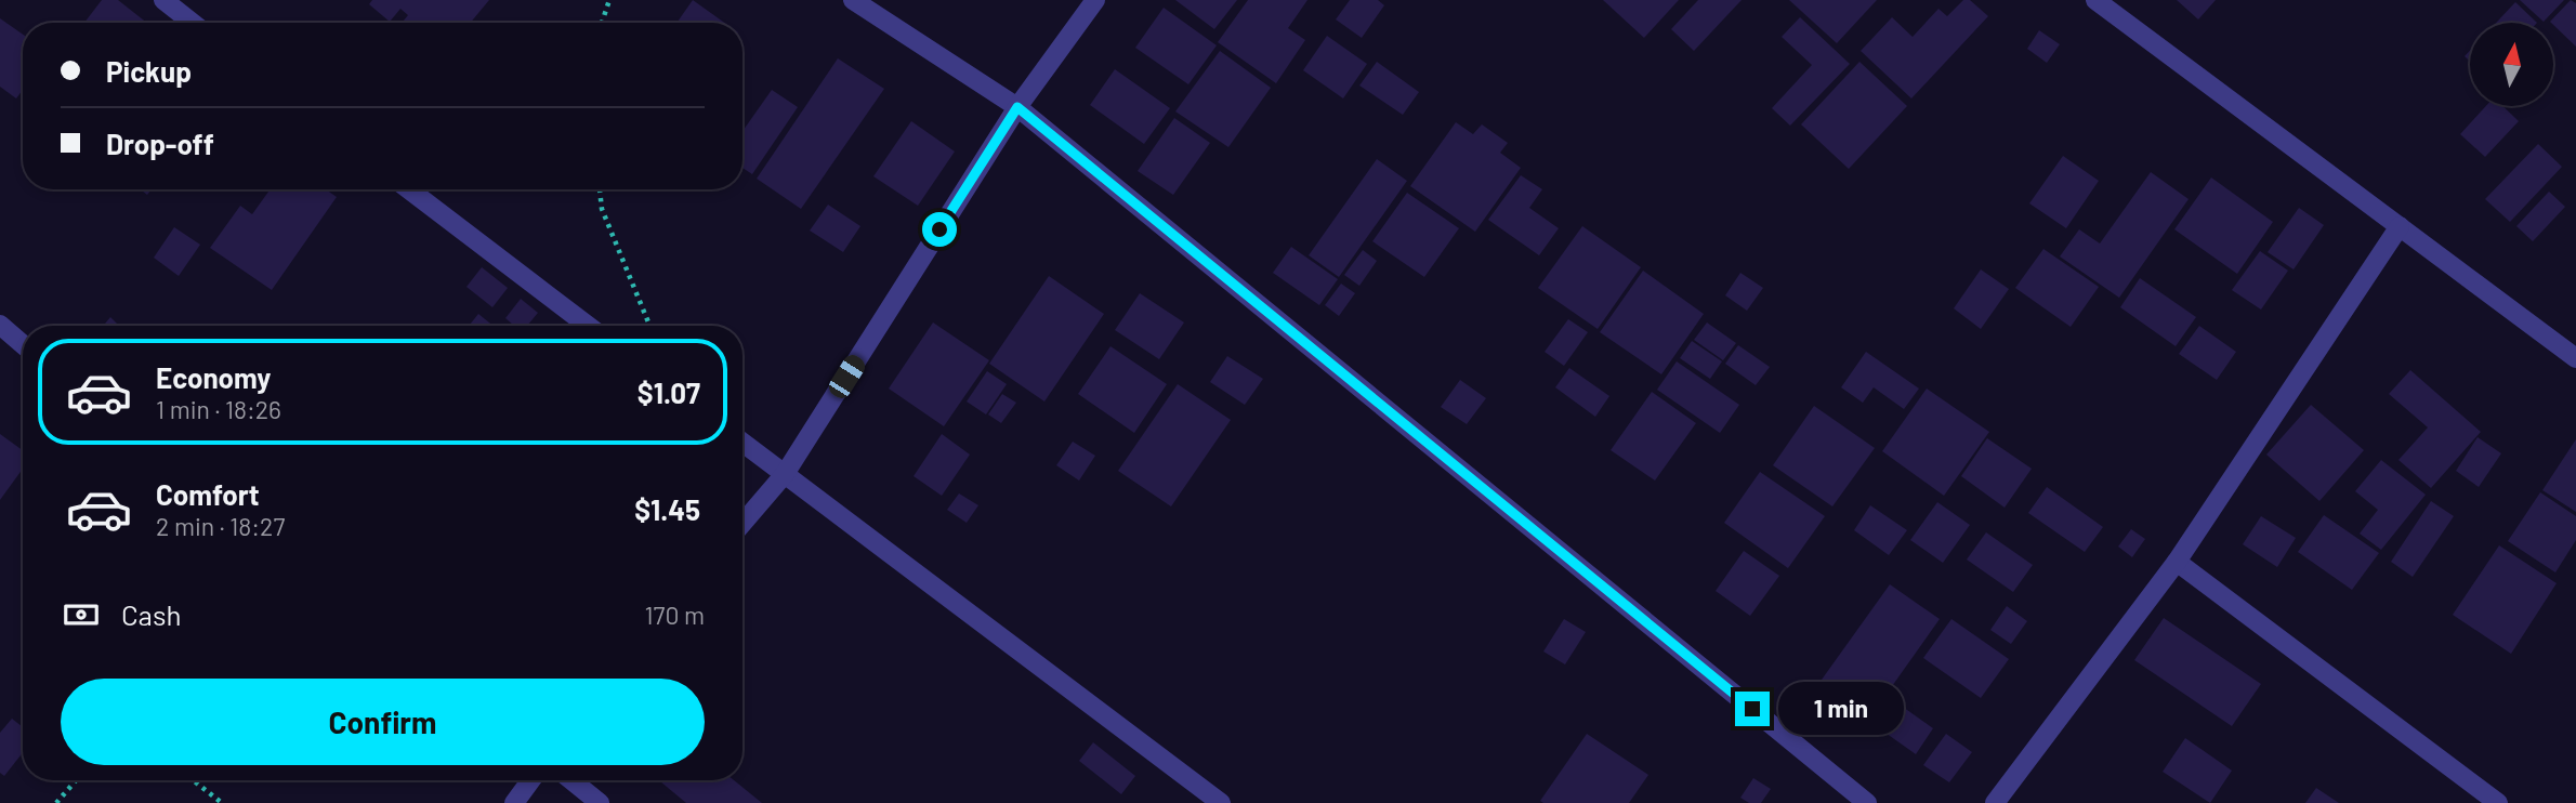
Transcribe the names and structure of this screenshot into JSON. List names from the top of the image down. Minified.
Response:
{"north":"top","page":{"banner":["Pickup","Drop-off"],"list":[{"name":"Economy","note":"1 min · 18:26","value":"$1.07"},{"name":"Comfort","note":"2 min · 18:27","value":"$1.45"}],"pay":["Cash","170 m"],"buttons":"Confirm","bubble":"1 min"}}
